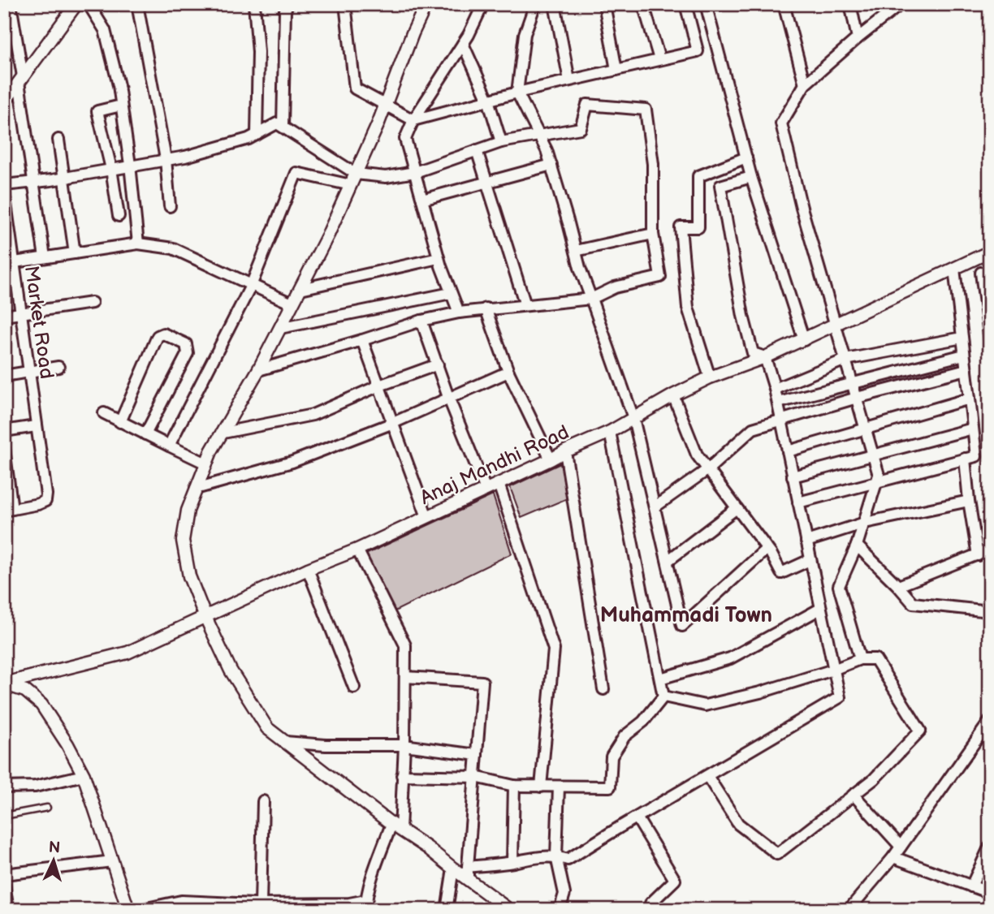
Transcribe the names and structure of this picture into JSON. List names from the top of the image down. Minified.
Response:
{"streets":{"street":["Market Road","Anaj Mandhi Road"]},"districts":["Muhammadi Town"],"north":"top"}
